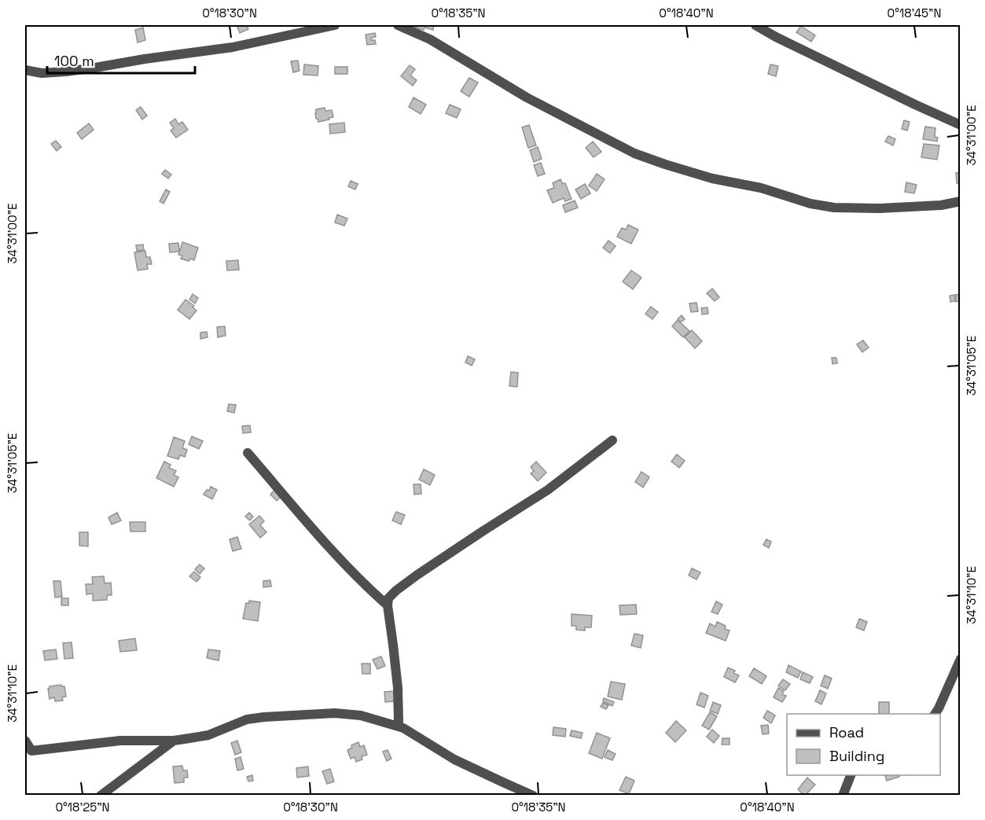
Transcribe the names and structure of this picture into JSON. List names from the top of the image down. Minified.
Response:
{"legend":["Road","Building"],"scale_bar":"100 m","coordinates":["0°18'30\"N","0°18'35\"N","0°18'40\"N","0°18'45\"N","34°31'00\"E","34°31'05\"E","34°31'10\"E","0°18'25\"N"]}
